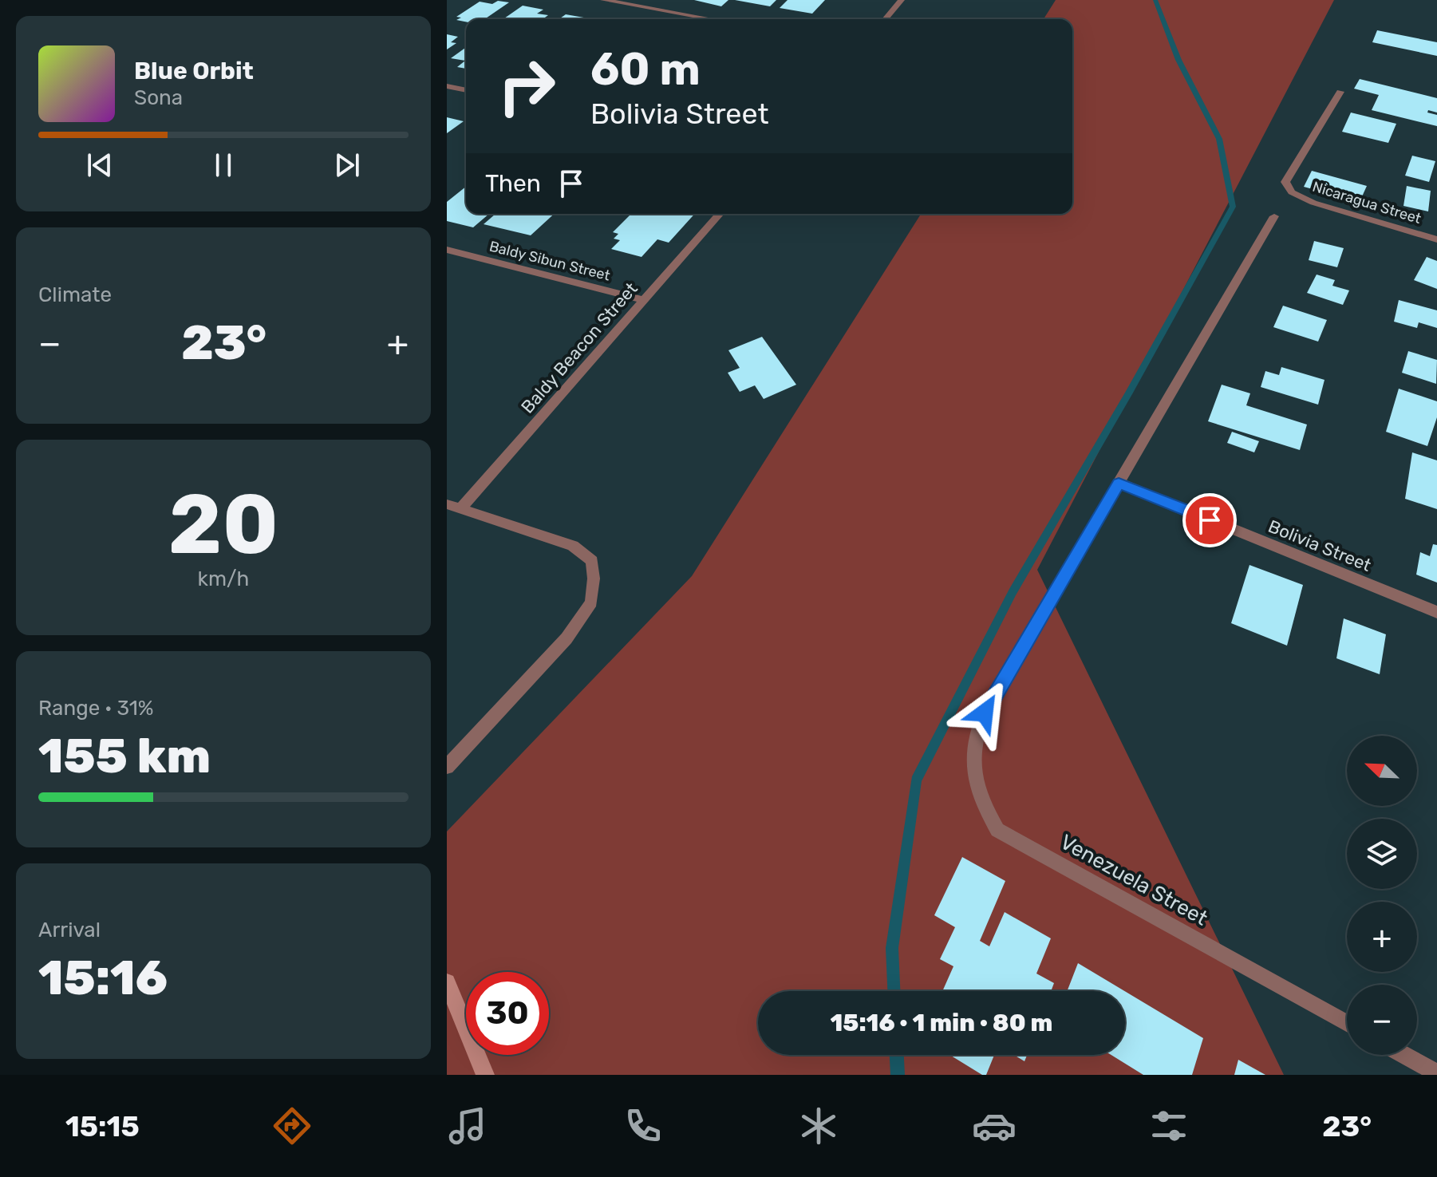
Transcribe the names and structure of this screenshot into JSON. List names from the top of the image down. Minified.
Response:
{"streets":{"street":["Nicaragua Street","Baldy Sibun Street","Baldy Beacon Street","Bolivia Street","Venezuela Street"]},"crossings":[["Baldy Sibun Street","Baldy Beacon Street"],["Bolivia Street","Venezuela Street"]],"north":"top left","page":{"turn":["60 m","Bolivia Street"],"song":["Blue Orbit","Sona"],"then":"Then","tile":["Climate",["20","km/h"],["Range · 31%","155 km"],["Arrival","15:16"]],"heat":["−","23°","+"],"map_buttons":["+","−"],"limit":"30","trip":"15:16 · 1 min · 80 m","tabs":["15:15","23°"]}}
